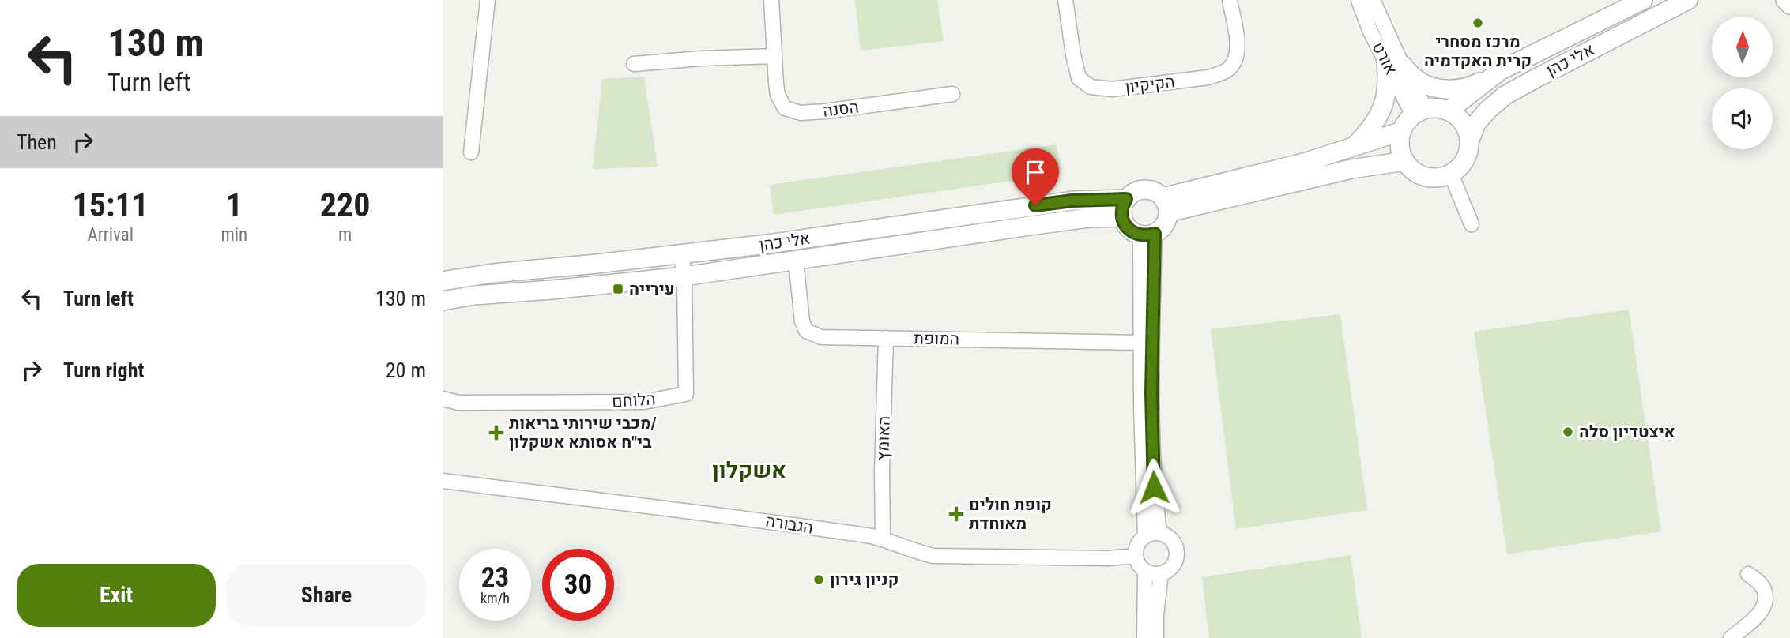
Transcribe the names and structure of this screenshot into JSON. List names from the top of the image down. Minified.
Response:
{"streets":{"street":["אורט","אלי כהן","הקיקיון","הסנה","המופת","הלוחם","האומץ","הגבורה"]},"crossings":[["אורט","אלי כהן"],["אלי כהן","המופת"],["אלי כהן","הלוחם"],["המופת","האומץ"],["האומץ","הגבורה"]],"districts":["אשקלון"],"places":{"other":["מרכז מסחרי קרית האקדמיה","איצטדיון סלה","קניון גירון"],"transit":["עירייה"],"health":["מכבי שירותי בריאות/ בי\"ח אסותא אשקלון","קופת חולים מאוחדת"]},"north":"top","page":{"turn":["130 m","Turn left"],"then":"Then","eta":["15:11","Arrival","1","min","220","m"],"list":[{"name":"Turn left","value":"130 m"},{"name":"Turn right","value":"20 m"}],"speed":"23 km/h","limit":"30","buttons":["Exit","Share"]}}
